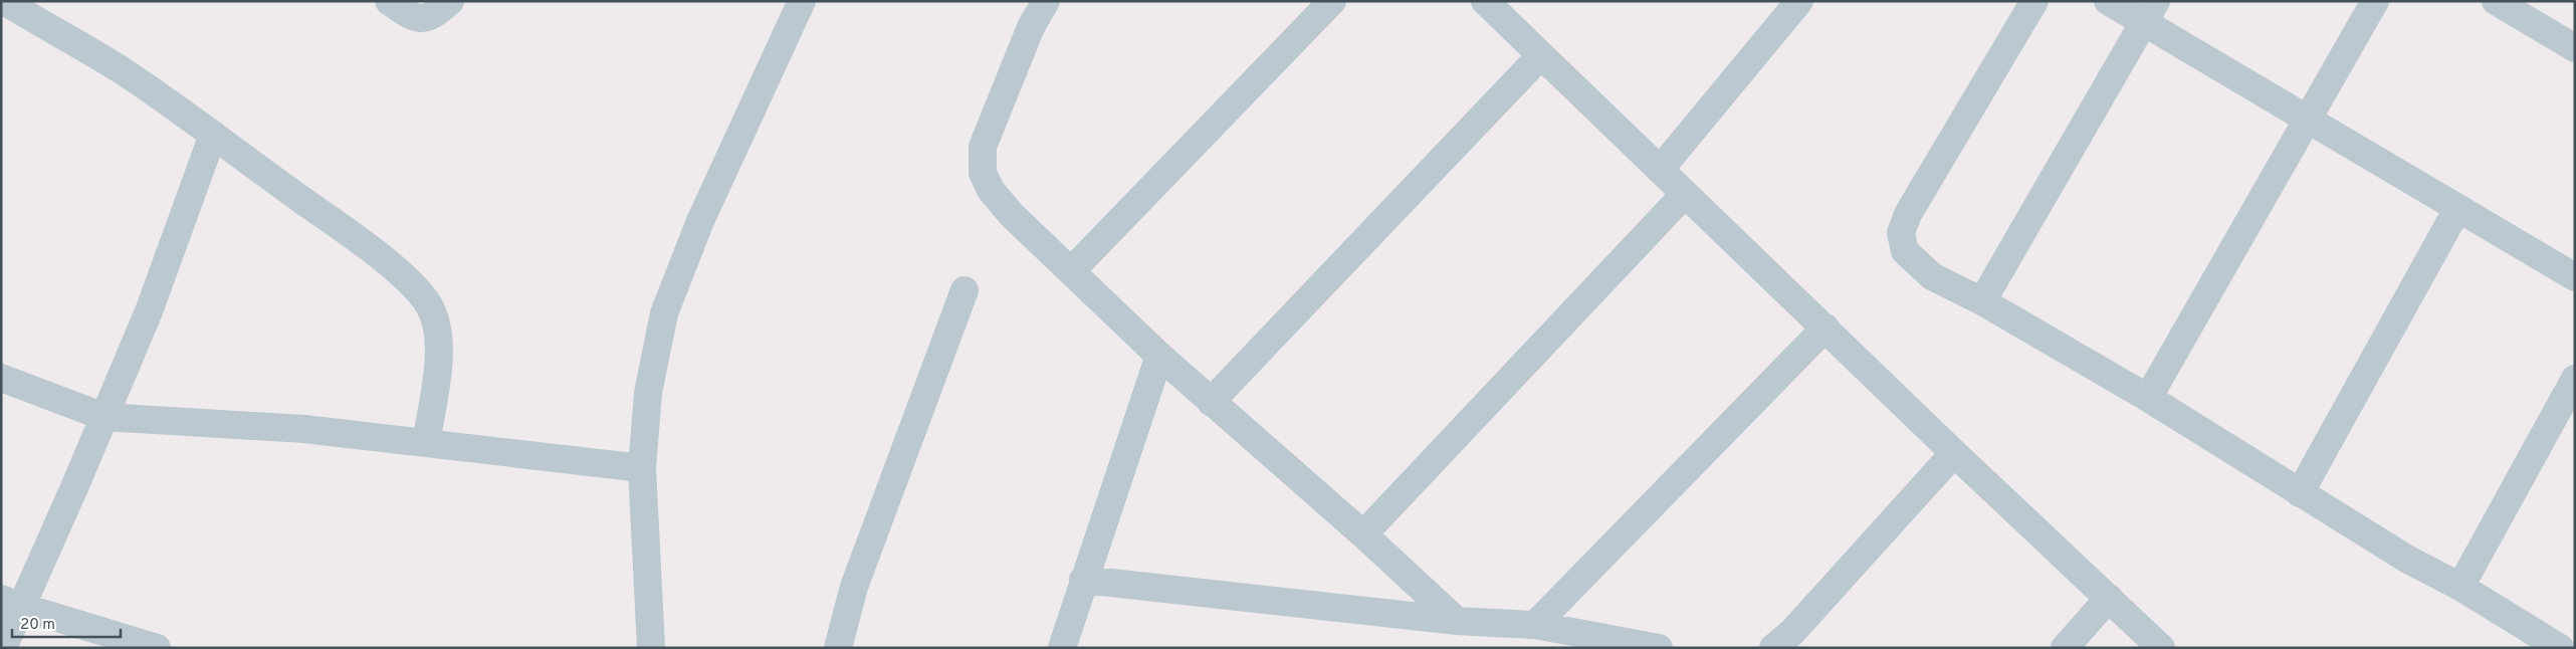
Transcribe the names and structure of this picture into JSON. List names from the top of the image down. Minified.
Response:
{"scale_bar":"20 m"}
